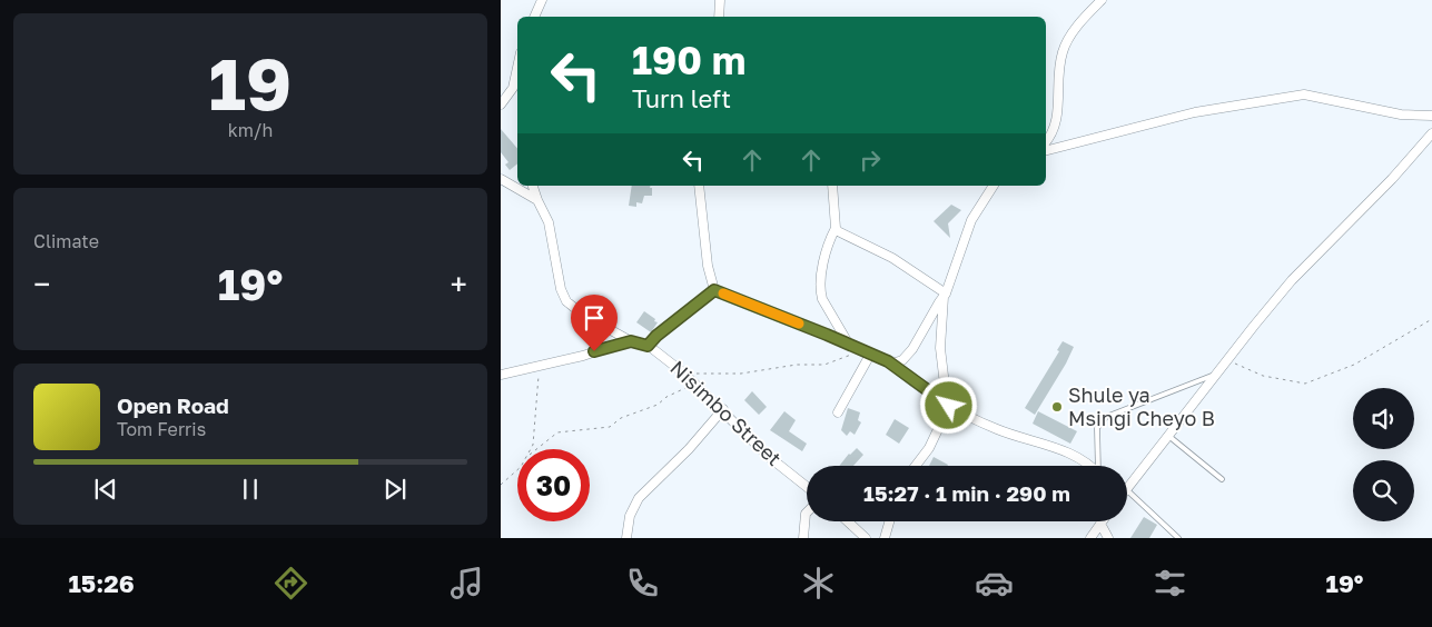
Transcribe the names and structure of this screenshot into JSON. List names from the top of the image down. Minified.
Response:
{"streets":{"street":["Nisimbo Street"]},"places":["Shule ya Msingi Cheyo B"],"page":{"tile":[["19","km/h"],"Climate"],"turn":["190 m","Turn left"],"heat":["−","19°","+"],"song":["Open Road","Tom Ferris"],"limit":"30","trip":"15:27 · 1 min · 290 m","tabs":["15:26","19°"]}}
